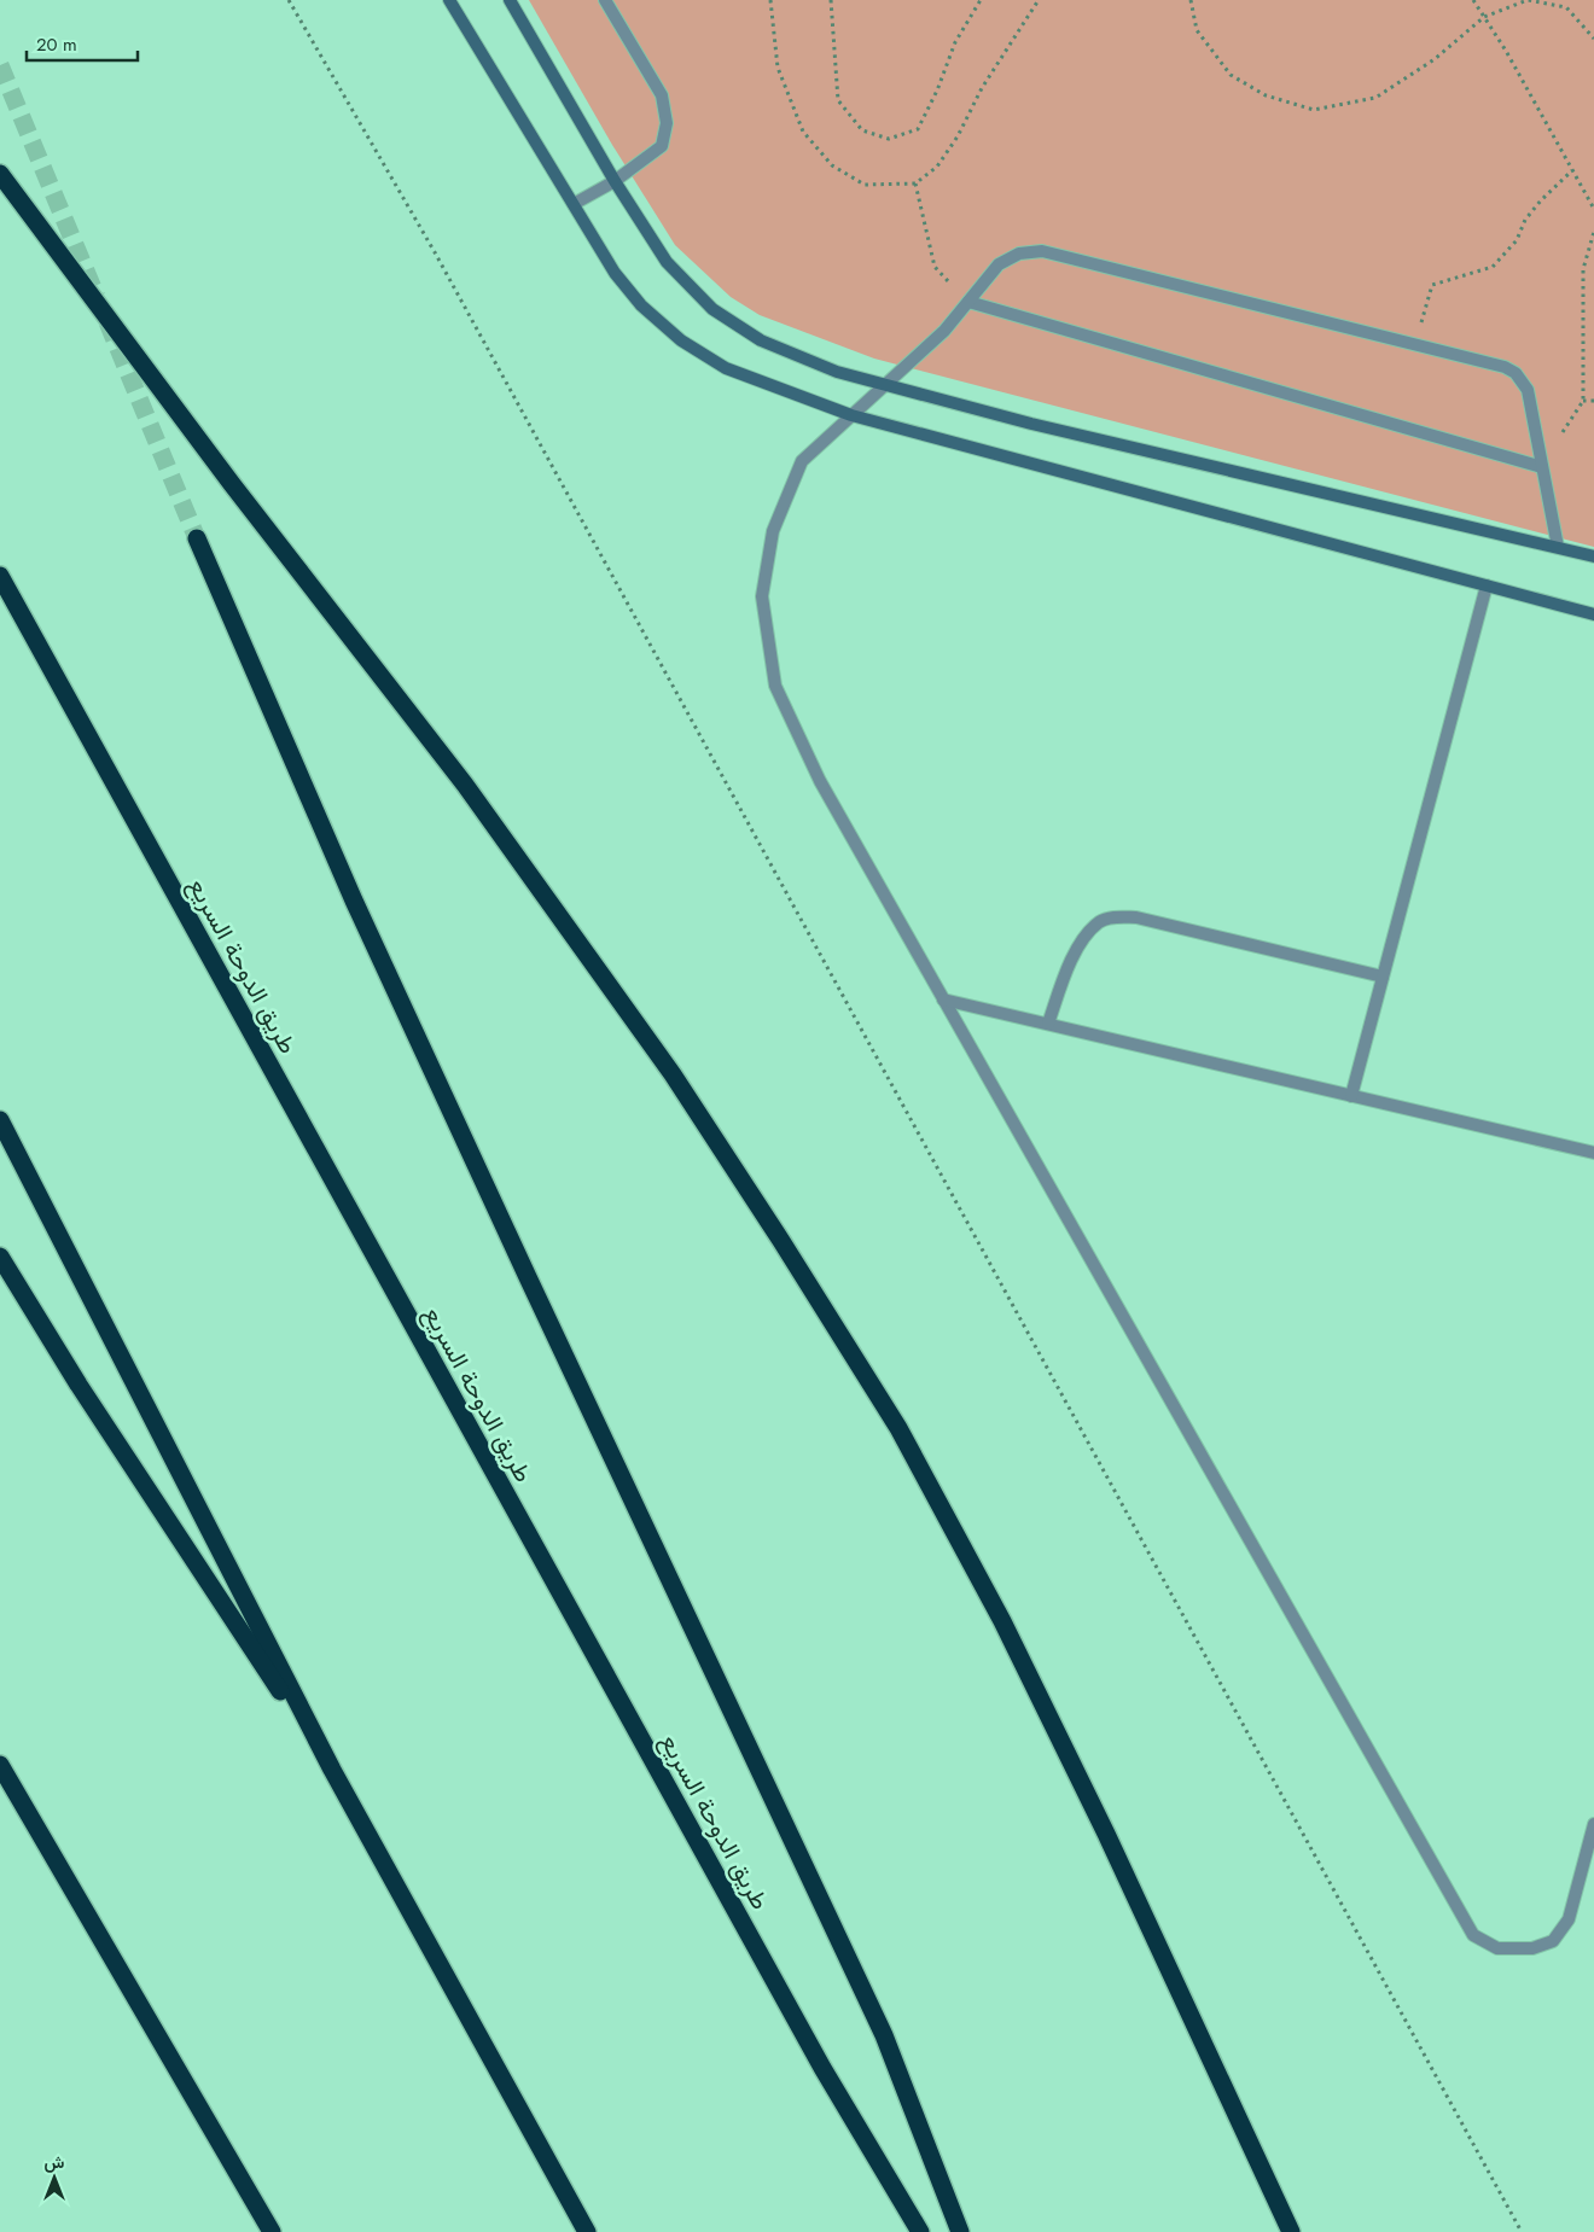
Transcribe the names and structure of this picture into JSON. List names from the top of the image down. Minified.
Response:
{"streets":{"highway":["طريق الدوحة السريع"]},"scale_bar":"20 m","north":"top"}
